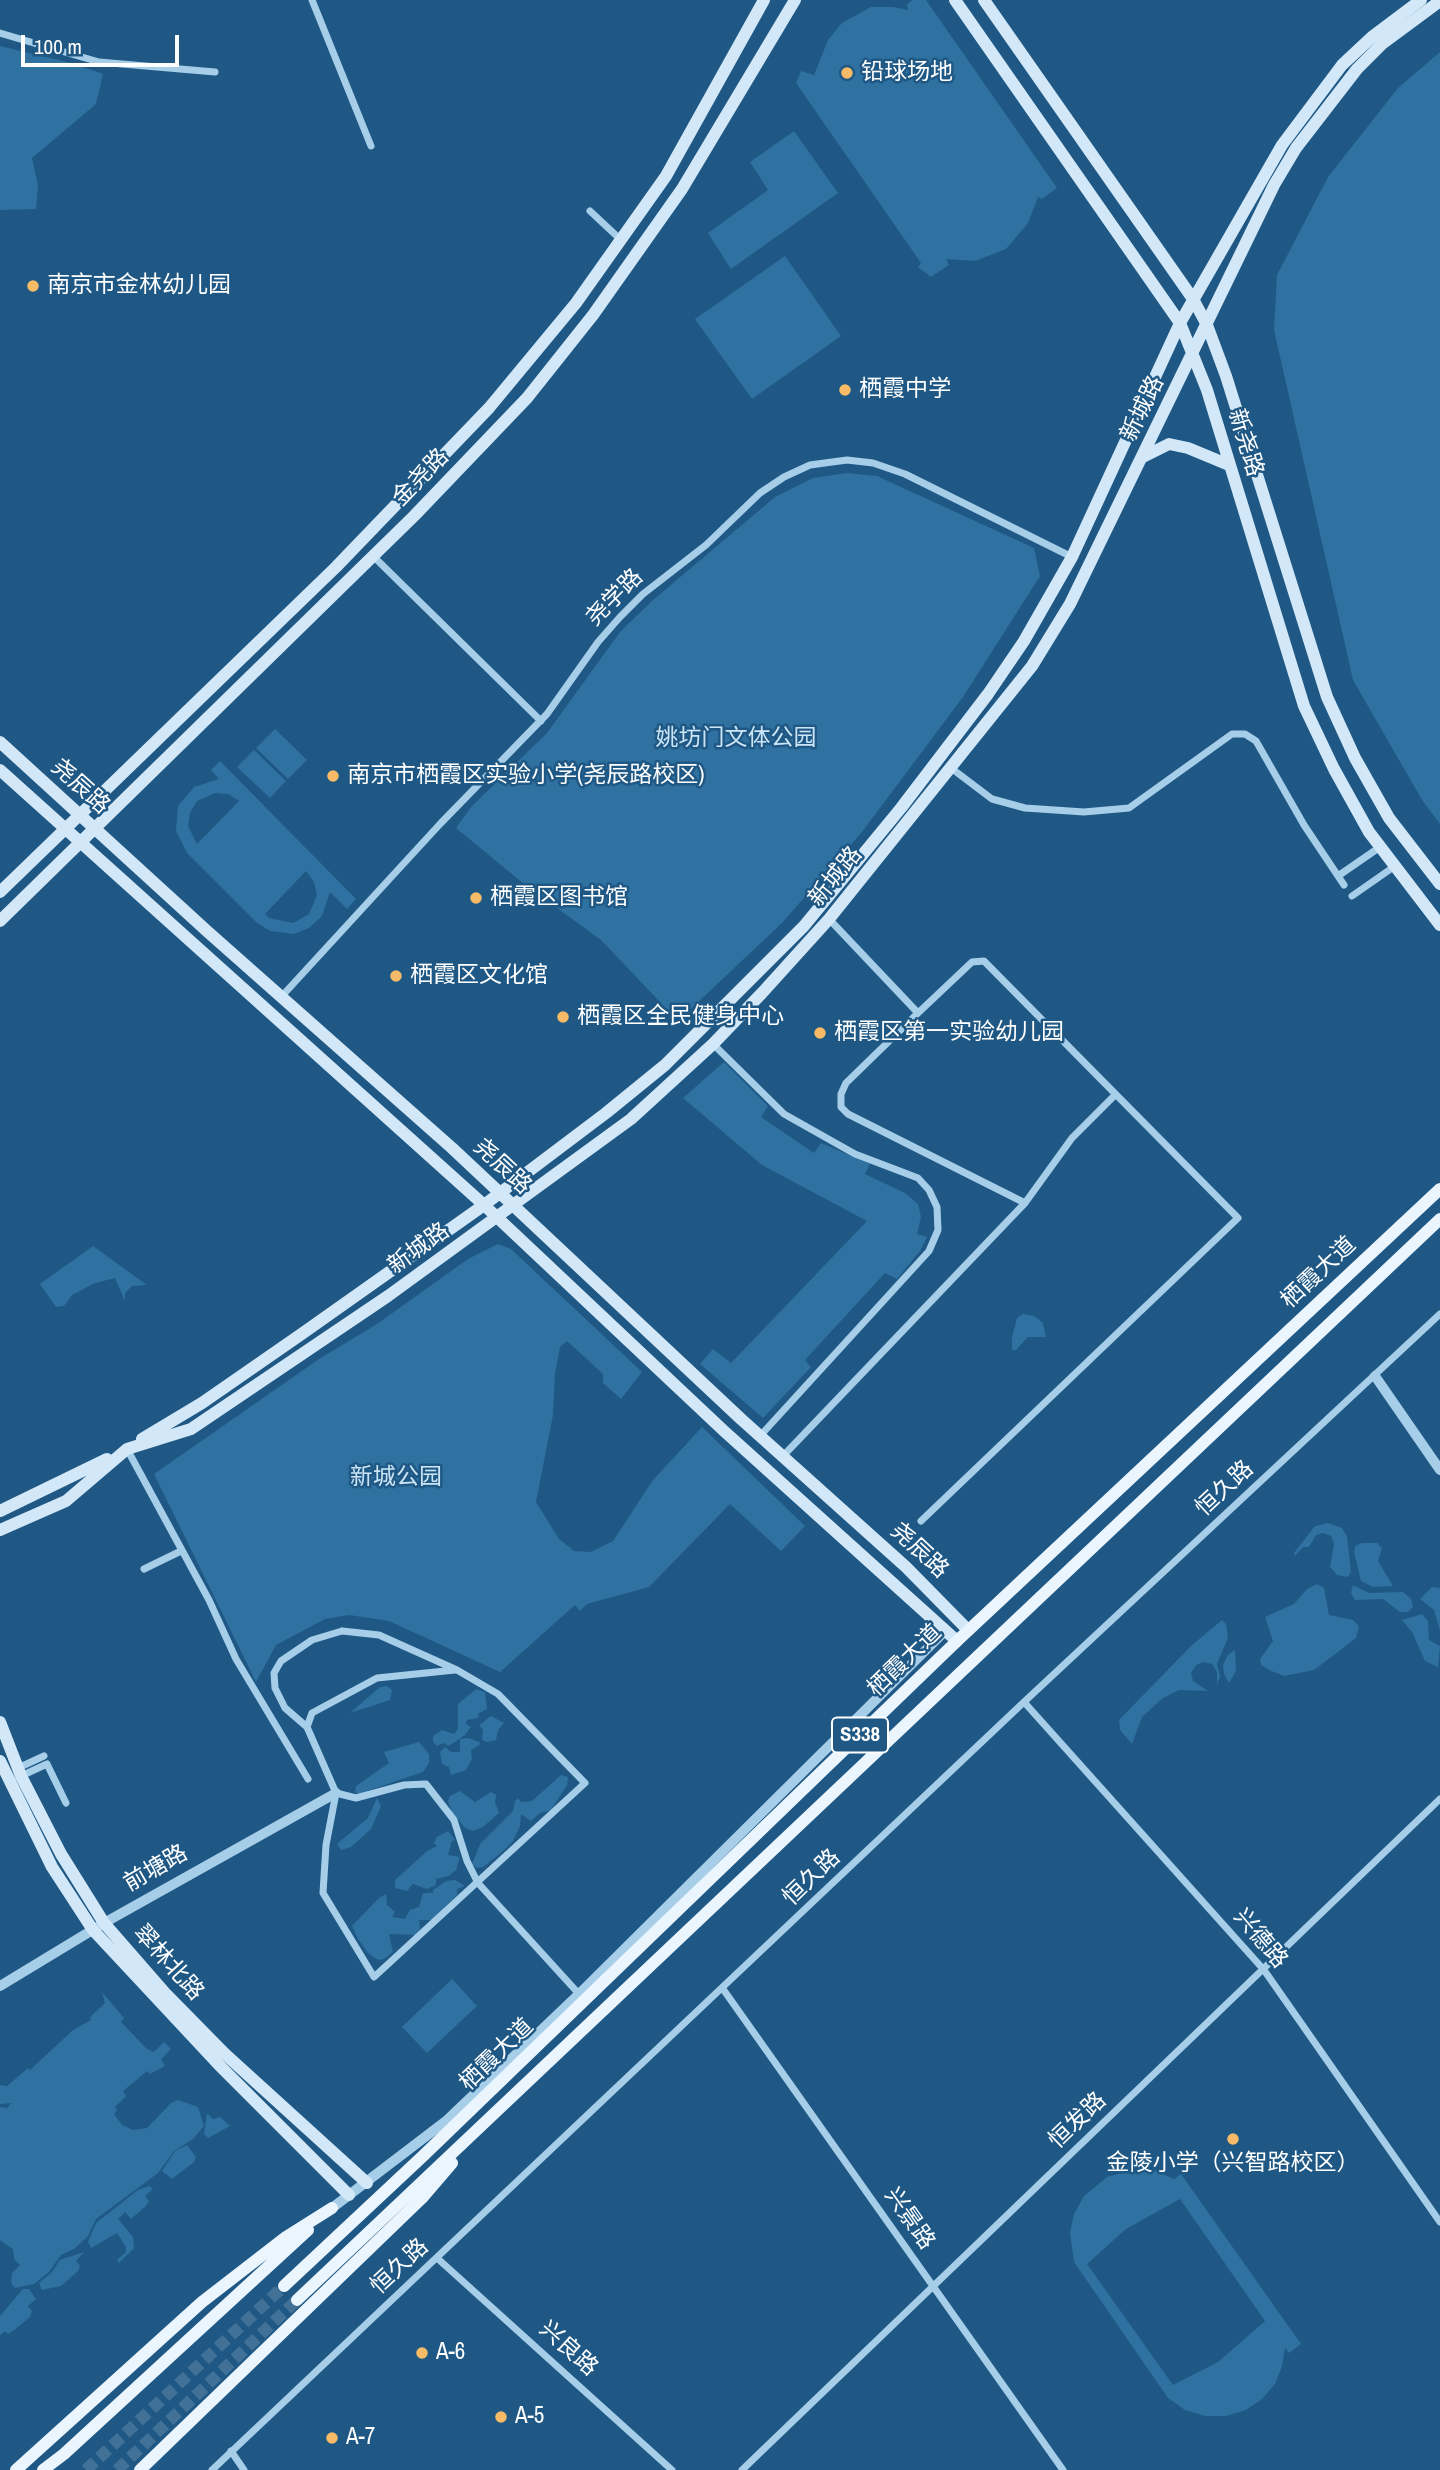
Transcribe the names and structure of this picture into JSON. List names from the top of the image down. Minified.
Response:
{"streets":{"main road":["新城路","新尧路","金尧路","尧辰路","栖霞大道","S338","翠林北路"],"street":["尧学路","恒久路","前塘路","兴德路","恒发路","兴景路","兴良路"]},"crossings":[["新城路","新尧路"],["新城路","尧学路"],["新城路","尧辰路"],["金尧路","尧辰路"],["尧学路","尧辰路"],["尧辰路","栖霞大道"],["恒久路","兴德路"],["恒久路","兴景路"],["恒久路","兴良路"],["前塘路","翠林北路"],["兴德路","恒发路"],["恒发路","兴景路"]],"parks":["姚坊门文体公园","新城公园"],"places":["铅球场地","南京市金林幼儿园","栖霞中学","南京市栖霞区实验小学(尧辰路校区)","栖霞区图书馆","栖霞区文化馆","栖霞区全民健身中心","栖霞区第一实验幼儿园","金陵小学（兴智路校区）","A-6","A-5","A-7"],"scale_bar":"100 m"}
